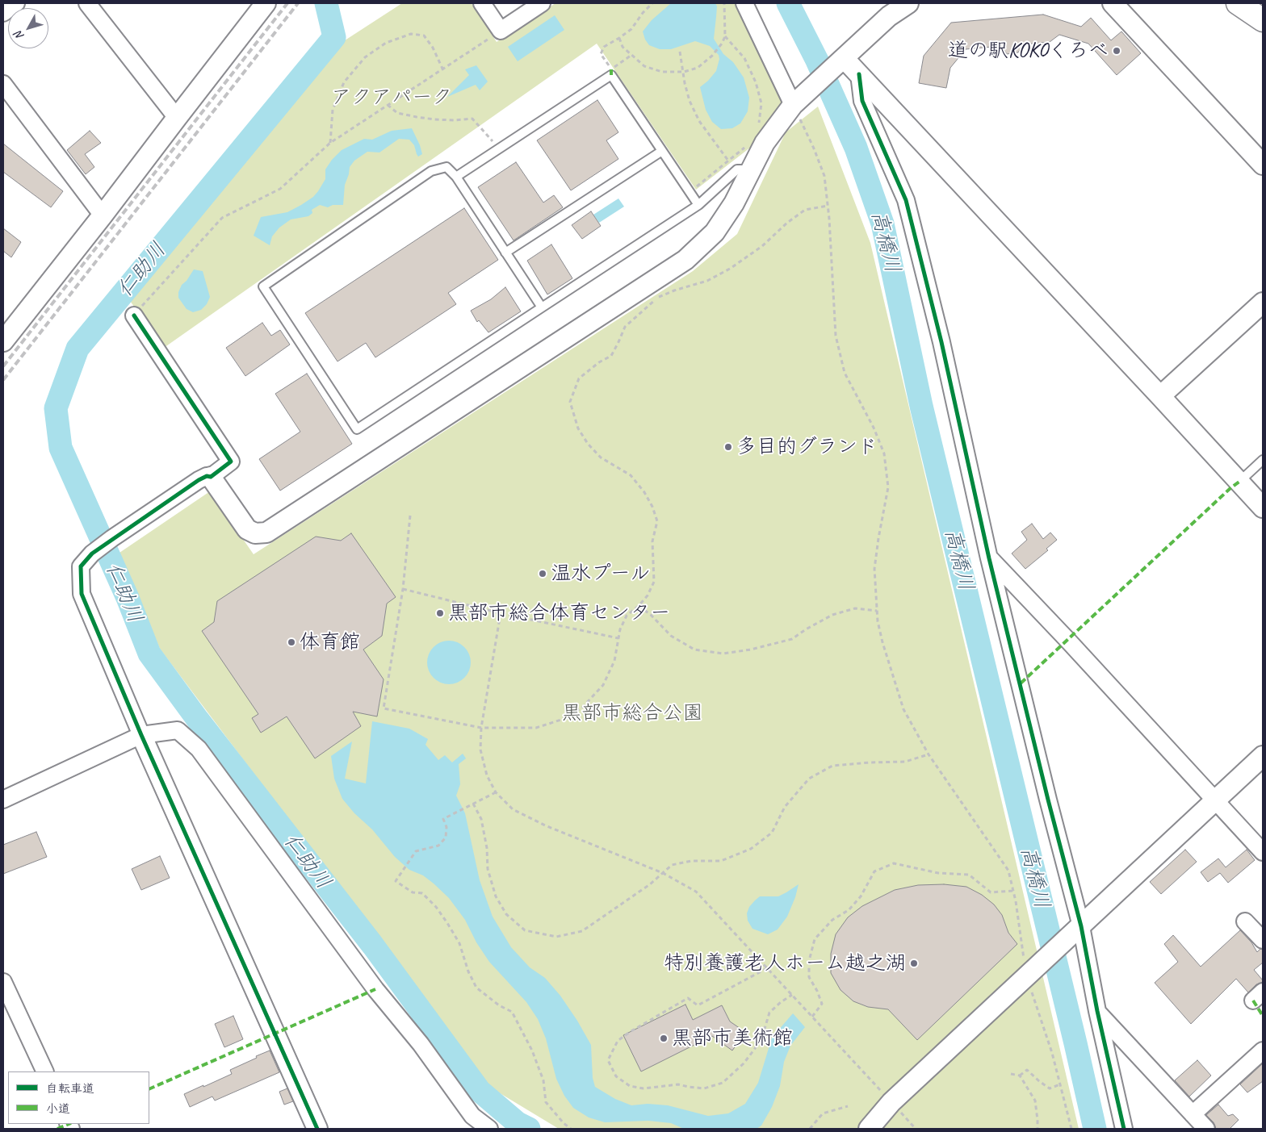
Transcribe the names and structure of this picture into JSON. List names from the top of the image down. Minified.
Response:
{"water":["高橋川","仁助川"],"parks":["アクアパーク","黒部市総合公園"],"places":["道の駅KOKOくろべ","多目的グランド","温水プール","黒部市総合体育センター","体育館","特別養護老人ホーム越之湖","黒部市美術館"],"legend":["自転車道","小道"],"north":"bottom left"}
